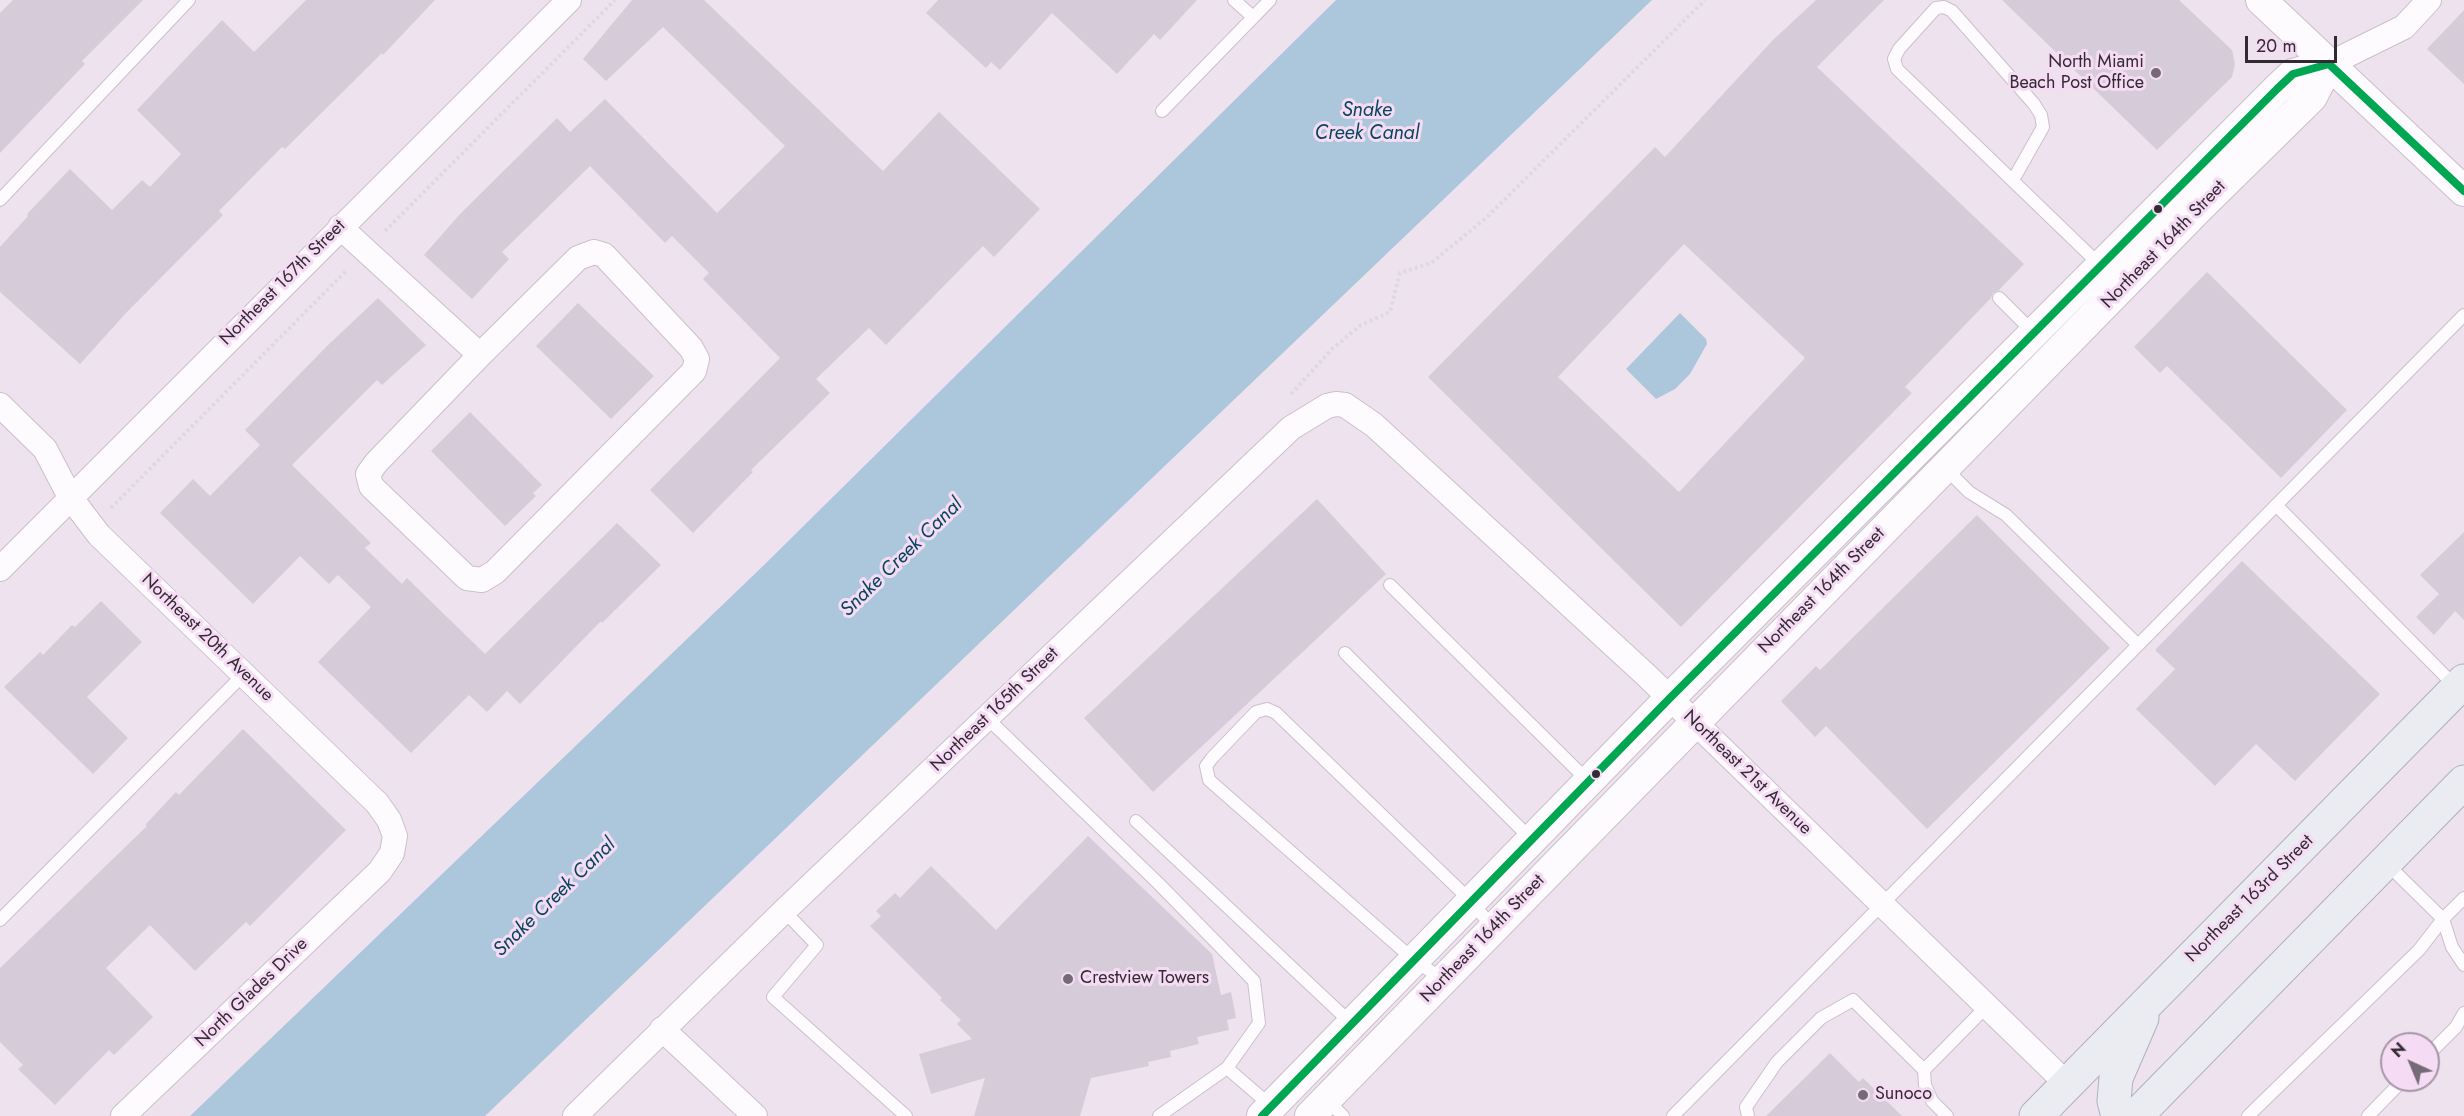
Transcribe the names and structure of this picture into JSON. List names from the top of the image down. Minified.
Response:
{"streets":{"main road":["Northeast 163rd Street"],"street":["Northeast 164th Street","Northeast 167th Street","Northeast 20th Avenue","Northeast 165th Street","Northeast 21st Avenue","North Glades Drive"]},"crossings":[["Northeast 164th Street","Northeast 21st Avenue"],["Northeast 167th Street","Northeast 20th Avenue"],["Northeast 20th Avenue","North Glades Drive"],["Northeast 165th Street","Northeast 21st Avenue"],["Northeast 21st Avenue","Northeast 163rd Street"]],"water":["Snake Creek Canal"],"places":["North Miami Beach Post Office","Crestview Towers","Sunoco"],"scale_bar":"20 m","north":"top left"}
